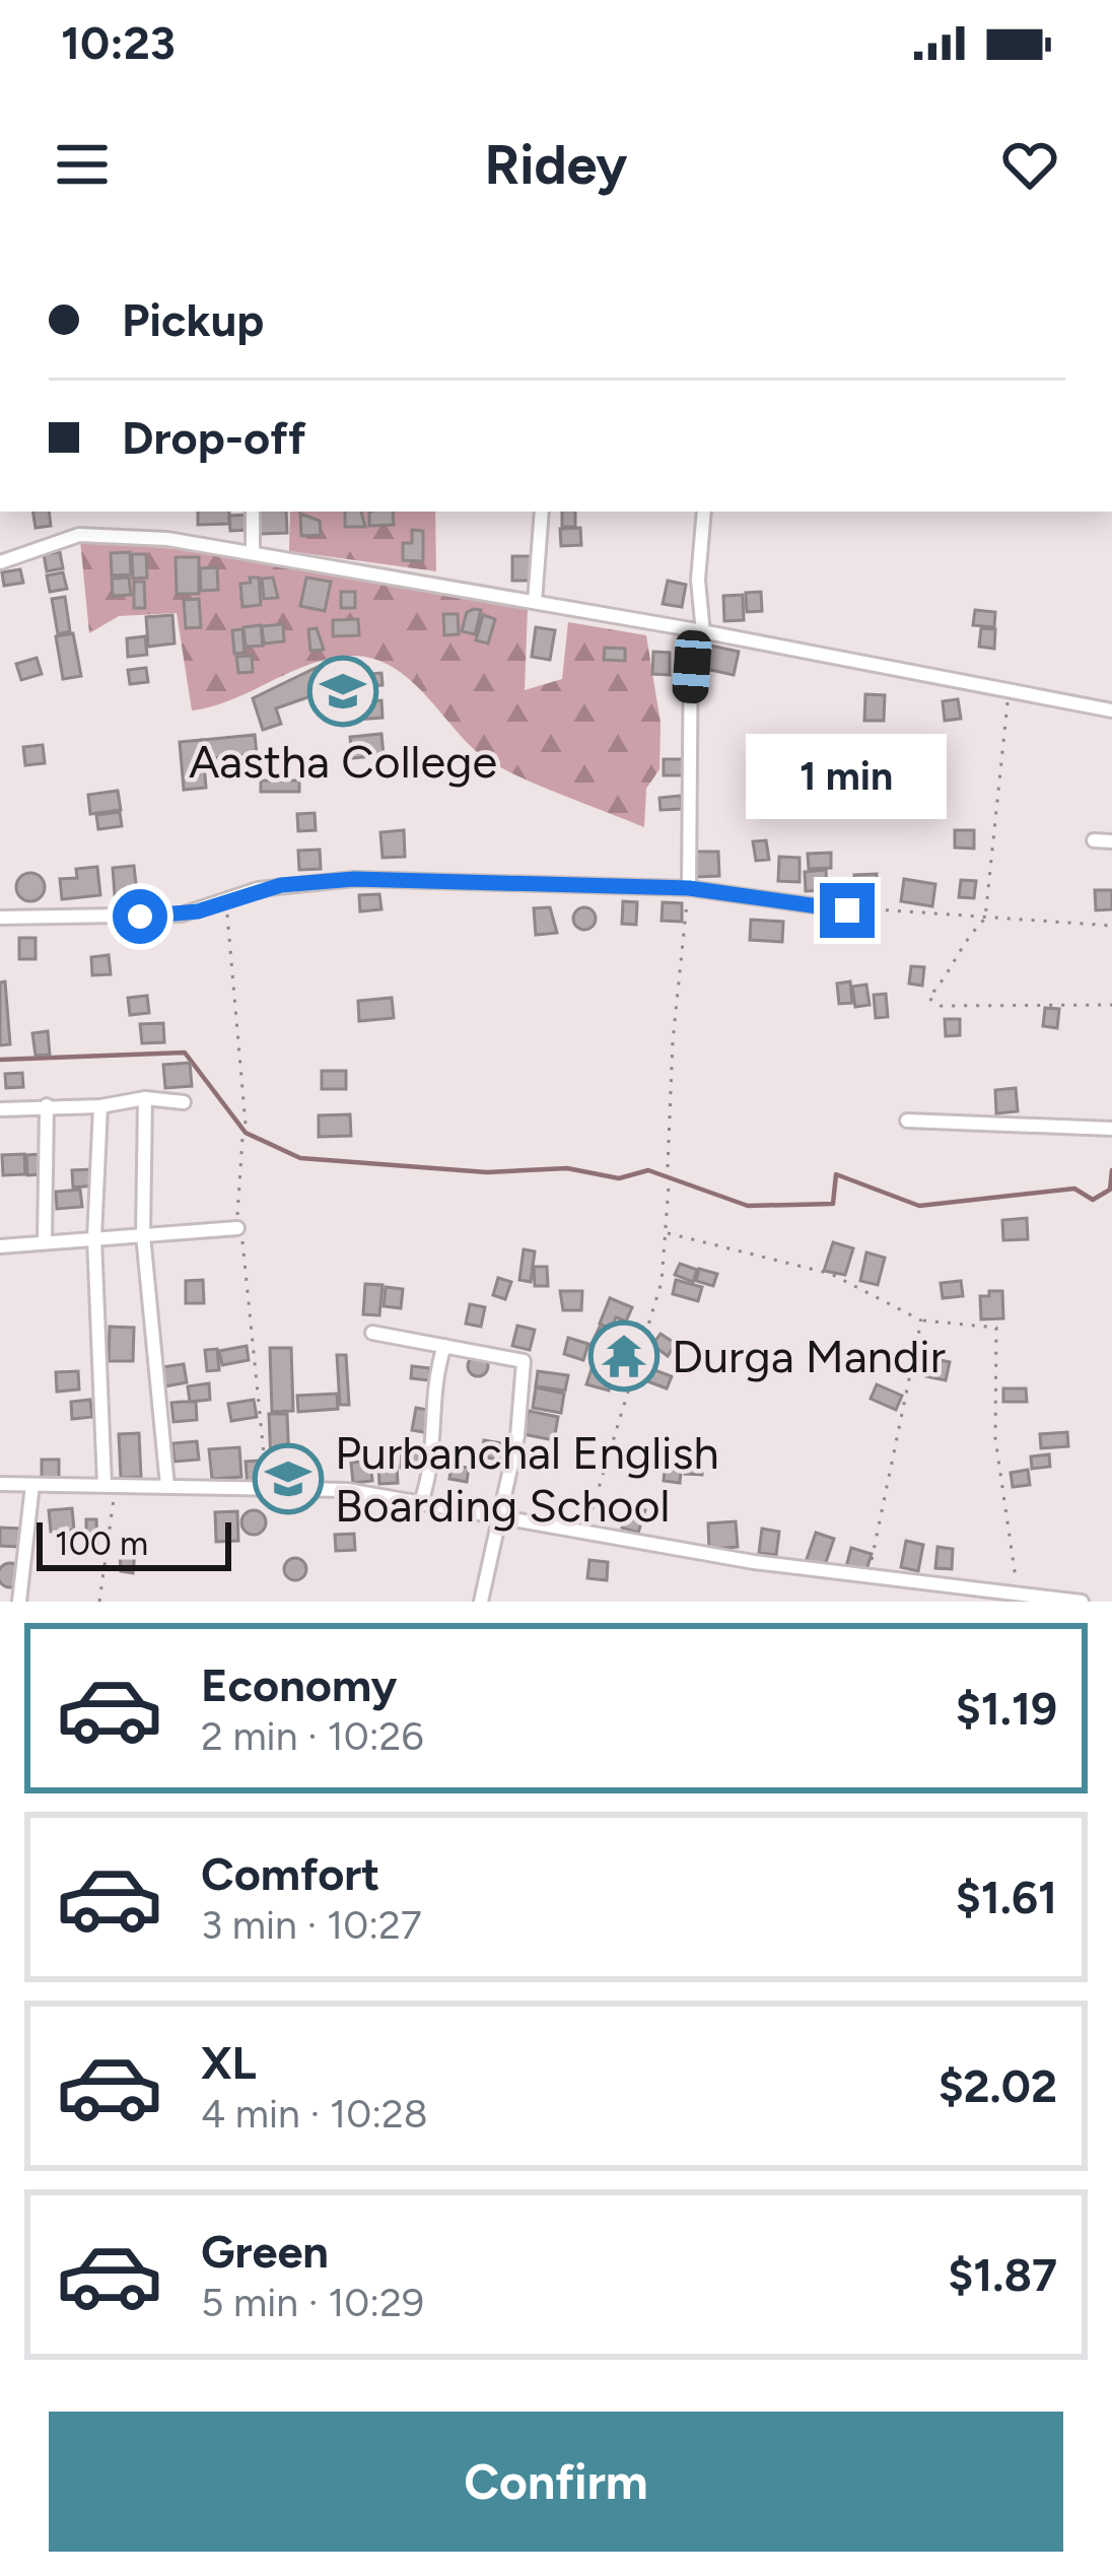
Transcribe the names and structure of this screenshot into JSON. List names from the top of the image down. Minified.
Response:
{"places":{"school or university":["Aastha College","Purbanchal English Boarding School"],"temple":["Durga Mandir"]},"scale_bar":"100 m","page":{"status":"10:23","header":"Ridey","banner":["Pickup","Drop-off"],"bubble":"1 min","scale":"100 m","list":[{"name":"Economy","note":"2 min · 10:26","value":"$1.19"},{"name":"Comfort","note":"3 min · 10:27","value":"$1.61"},{"name":"XL","note":"4 min · 10:28","value":"$2.02"},{"name":"Green","note":"5 min · 10:29","value":"$1.87"}],"buttons":"Confirm"}}
